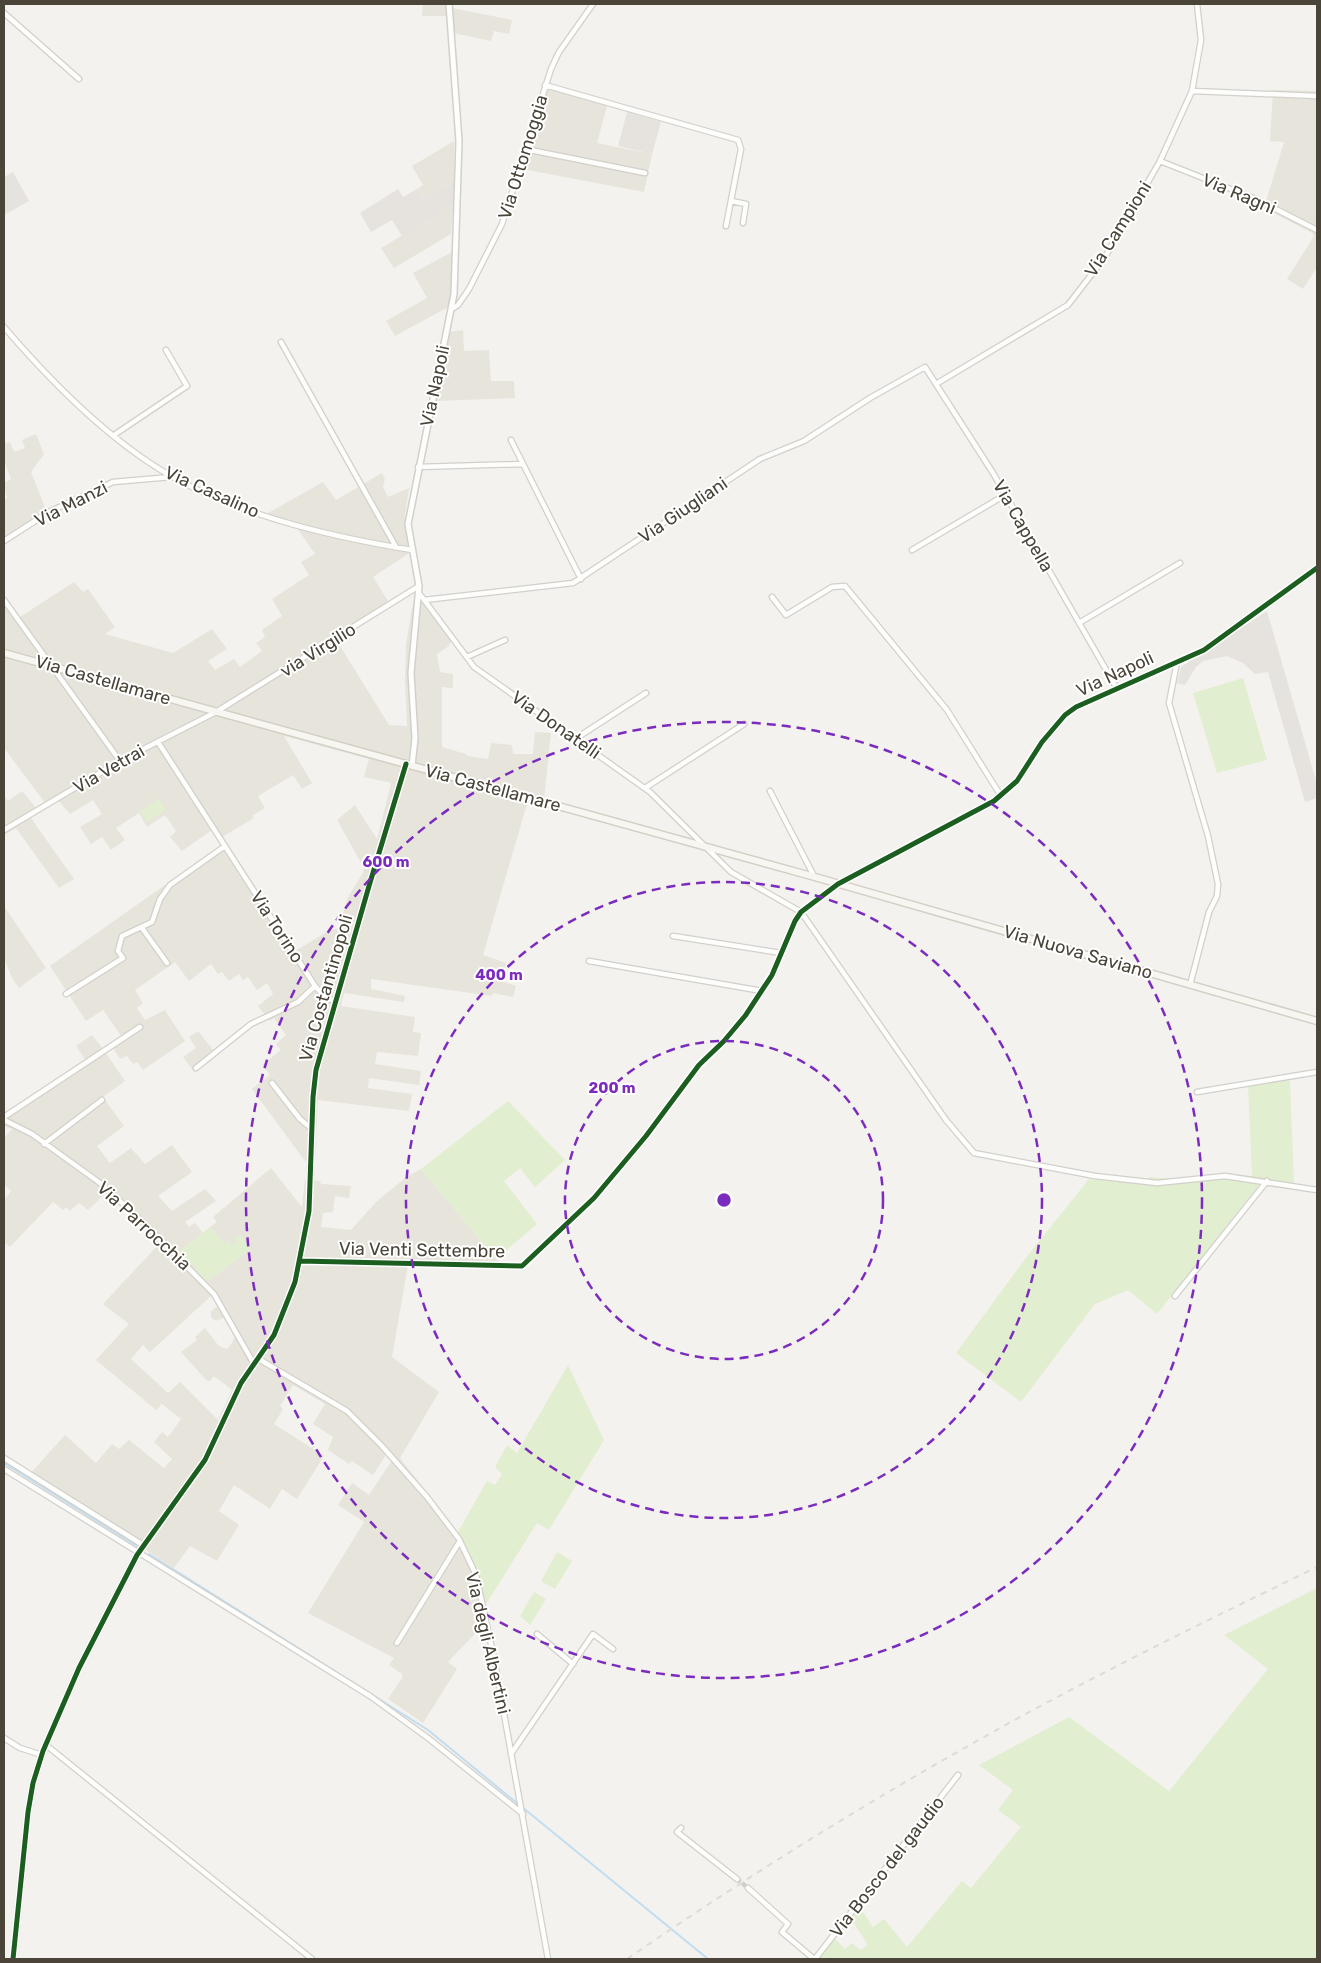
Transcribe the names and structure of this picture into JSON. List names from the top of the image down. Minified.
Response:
{"streets":{"main road":["Via Castellamare","Via Nuova Saviano"],"street":["Via Ottomoggia","Via Ragni","Via Campioni","Via Napoli","Via Casalino","Via Manzi","Via Giugliani","Via Cappella","via Virgilio","Via Donatelli","Via Vetrai","Via Torino","Via Costantinopoli","Via Parrocchia","Via Venti Settembre","Via degli Albertini","Via Bosco del gaudio"]},"crossings":[["Via Ottomoggia","Via Napoli"],["Via Ragni","Via Campioni"],["Via Campioni","Via Cappella"],["Via Napoli","Via Casalino"],["Via Napoli","Via Cappella"],["Via Napoli","via Virgilio"],["Via Napoli","Via Castellamare"],["Via Napoli","Via Donatelli"],["Via Napoli","Via Nuova Saviano"],["Via Napoli","Via Costantinopoli"],["Via Napoli","Via Venti Settembre"],["Via Casalino","Via Manzi"],["Via Giugliani","Via Cappella"],["Via Giugliani","Via Donatelli"],["via Virgilio","Via Castellamare"],["via Virgilio","Via Vetrai"],["Via Castellamare","Via Donatelli"],["Via Castellamare","Via Vetrai"],["Via Castellamare","Via Nuova Saviano"],["Via Castellamare","Via Costantinopoli"],["Via Castellamare","Via Venti Settembre"],["Via Donatelli","Via Venti Settembre"],["Via Vetrai","Via Torino"],["Via Torino","Via Costantinopoli"],["Via Nuova Saviano","Via Venti Settembre"],["Via Costantinopoli","Via Parrocchia"],["Via Costantinopoli","Via Venti Settembre"],["Via Costantinopoli","Via degli Albertini"],["Via Parrocchia","Via degli Albertini"]],"rings":["600 m","400 m","200 m"]}
